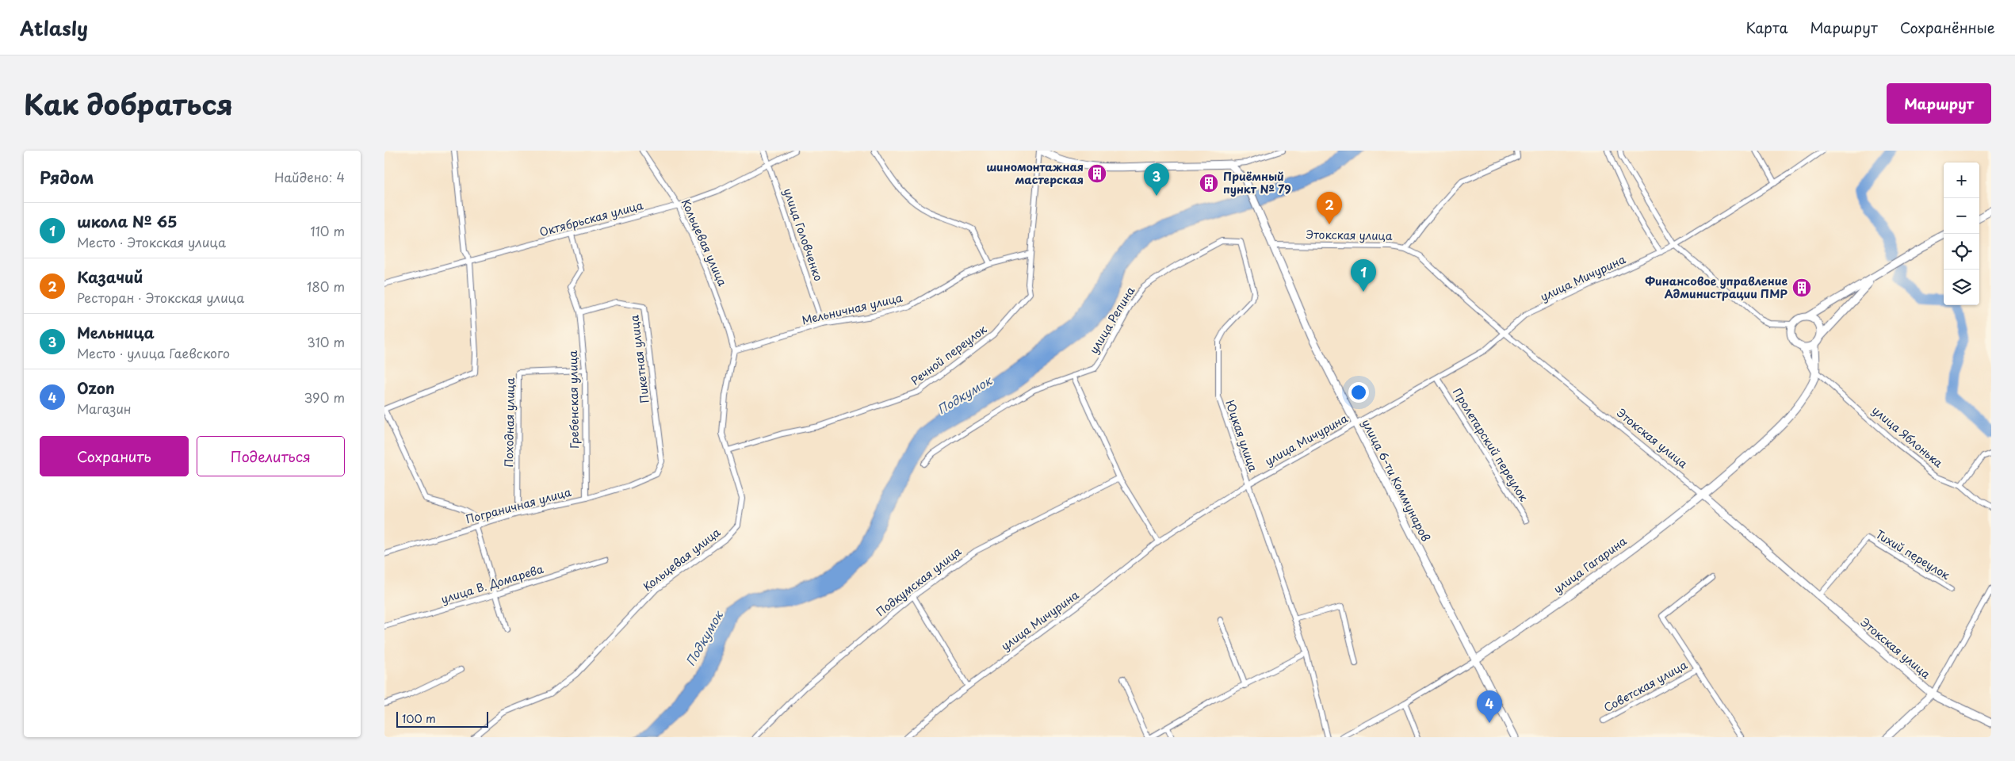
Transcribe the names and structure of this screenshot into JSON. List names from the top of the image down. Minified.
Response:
{"streets":{"street":["Октябрьская улица","улица Головченко","Этокская улица","Кольцевая улица","улица Мичурина","Мельничная улица","улица Репина","Речной переулок","Пикетная улица","Гребенская улица","Походная улица","Юцкая улица","улица Яблонька","Пролетарский переулок","улица 6-ти Коммунаров","Пограничная улица","Тихий переулок","улица Гагарина","Подкумская улица","улица В. Домарева","Советская улица"]},"crossings":[["Октябрьская улица","улица Головченко"],["Октябрьская улица","Кольцевая улица"],["Октябрьская улица","Гребенская улица"],["улица Головченко","Мельничная улица"],["Этокская улица","улица Мичурина"],["Этокская улица","улица 6-ти Коммунаров"],["Этокская улица","Тихий переулок"],["Этокская улица","улица Гагарина"],["Кольцевая улица","Мельничная улица"],["Кольцевая улица","Речной переулок"],["улица Мичурина","Юцкая улица"],["улица Мичурина","Пролетарский переулок"],["улица Мичурина","улица 6-ти Коммунаров"],["Мельничная улица","Речной переулок"],["улица Репина","Юцкая улица"],["Пикетная улица","Гребенская улица"],["Пикетная улица","Пограничная улица"],["Гребенская улица","Походная улица"],["Гребенская улица","Пограничная улица"],["Походная улица","Пограничная улица"],["улица Яблонька","улица Гагарина"],["улица 6-ти Коммунаров","улица Гагарина"]],"water":["Подкумок"],"places":{"building":["шиномонтажная мастерская","Приёмный пункт № 79","Финансовое управление Администрации ПМР"]},"scale_bar":"100 m","page":{"header":"Atlasly","nav":["Карта","Маршрут","Сохранённые"],"title":"Как добраться","buttons":["Маршрут",["Сохранить","Поделиться"]],"heading":["Рядом","Найдено: 4"],"map_buttons":["+","−"],"pins":["3","2","1","4"],"list":[{"mark":"1","name":"школа № 65","note":"Место · Этокская улица","value":"110 m"},{"mark":"2","name":"Казачий","note":"Ресторан · Этокская улица","value":"180 m"},{"mark":"3","name":"Мельница","note":"Место · улица Гаевского","value":"310 m"},{"mark":"4","name":"Ozon","note":"Магазин","value":"390 m"}],"scale":"100 m"}}
